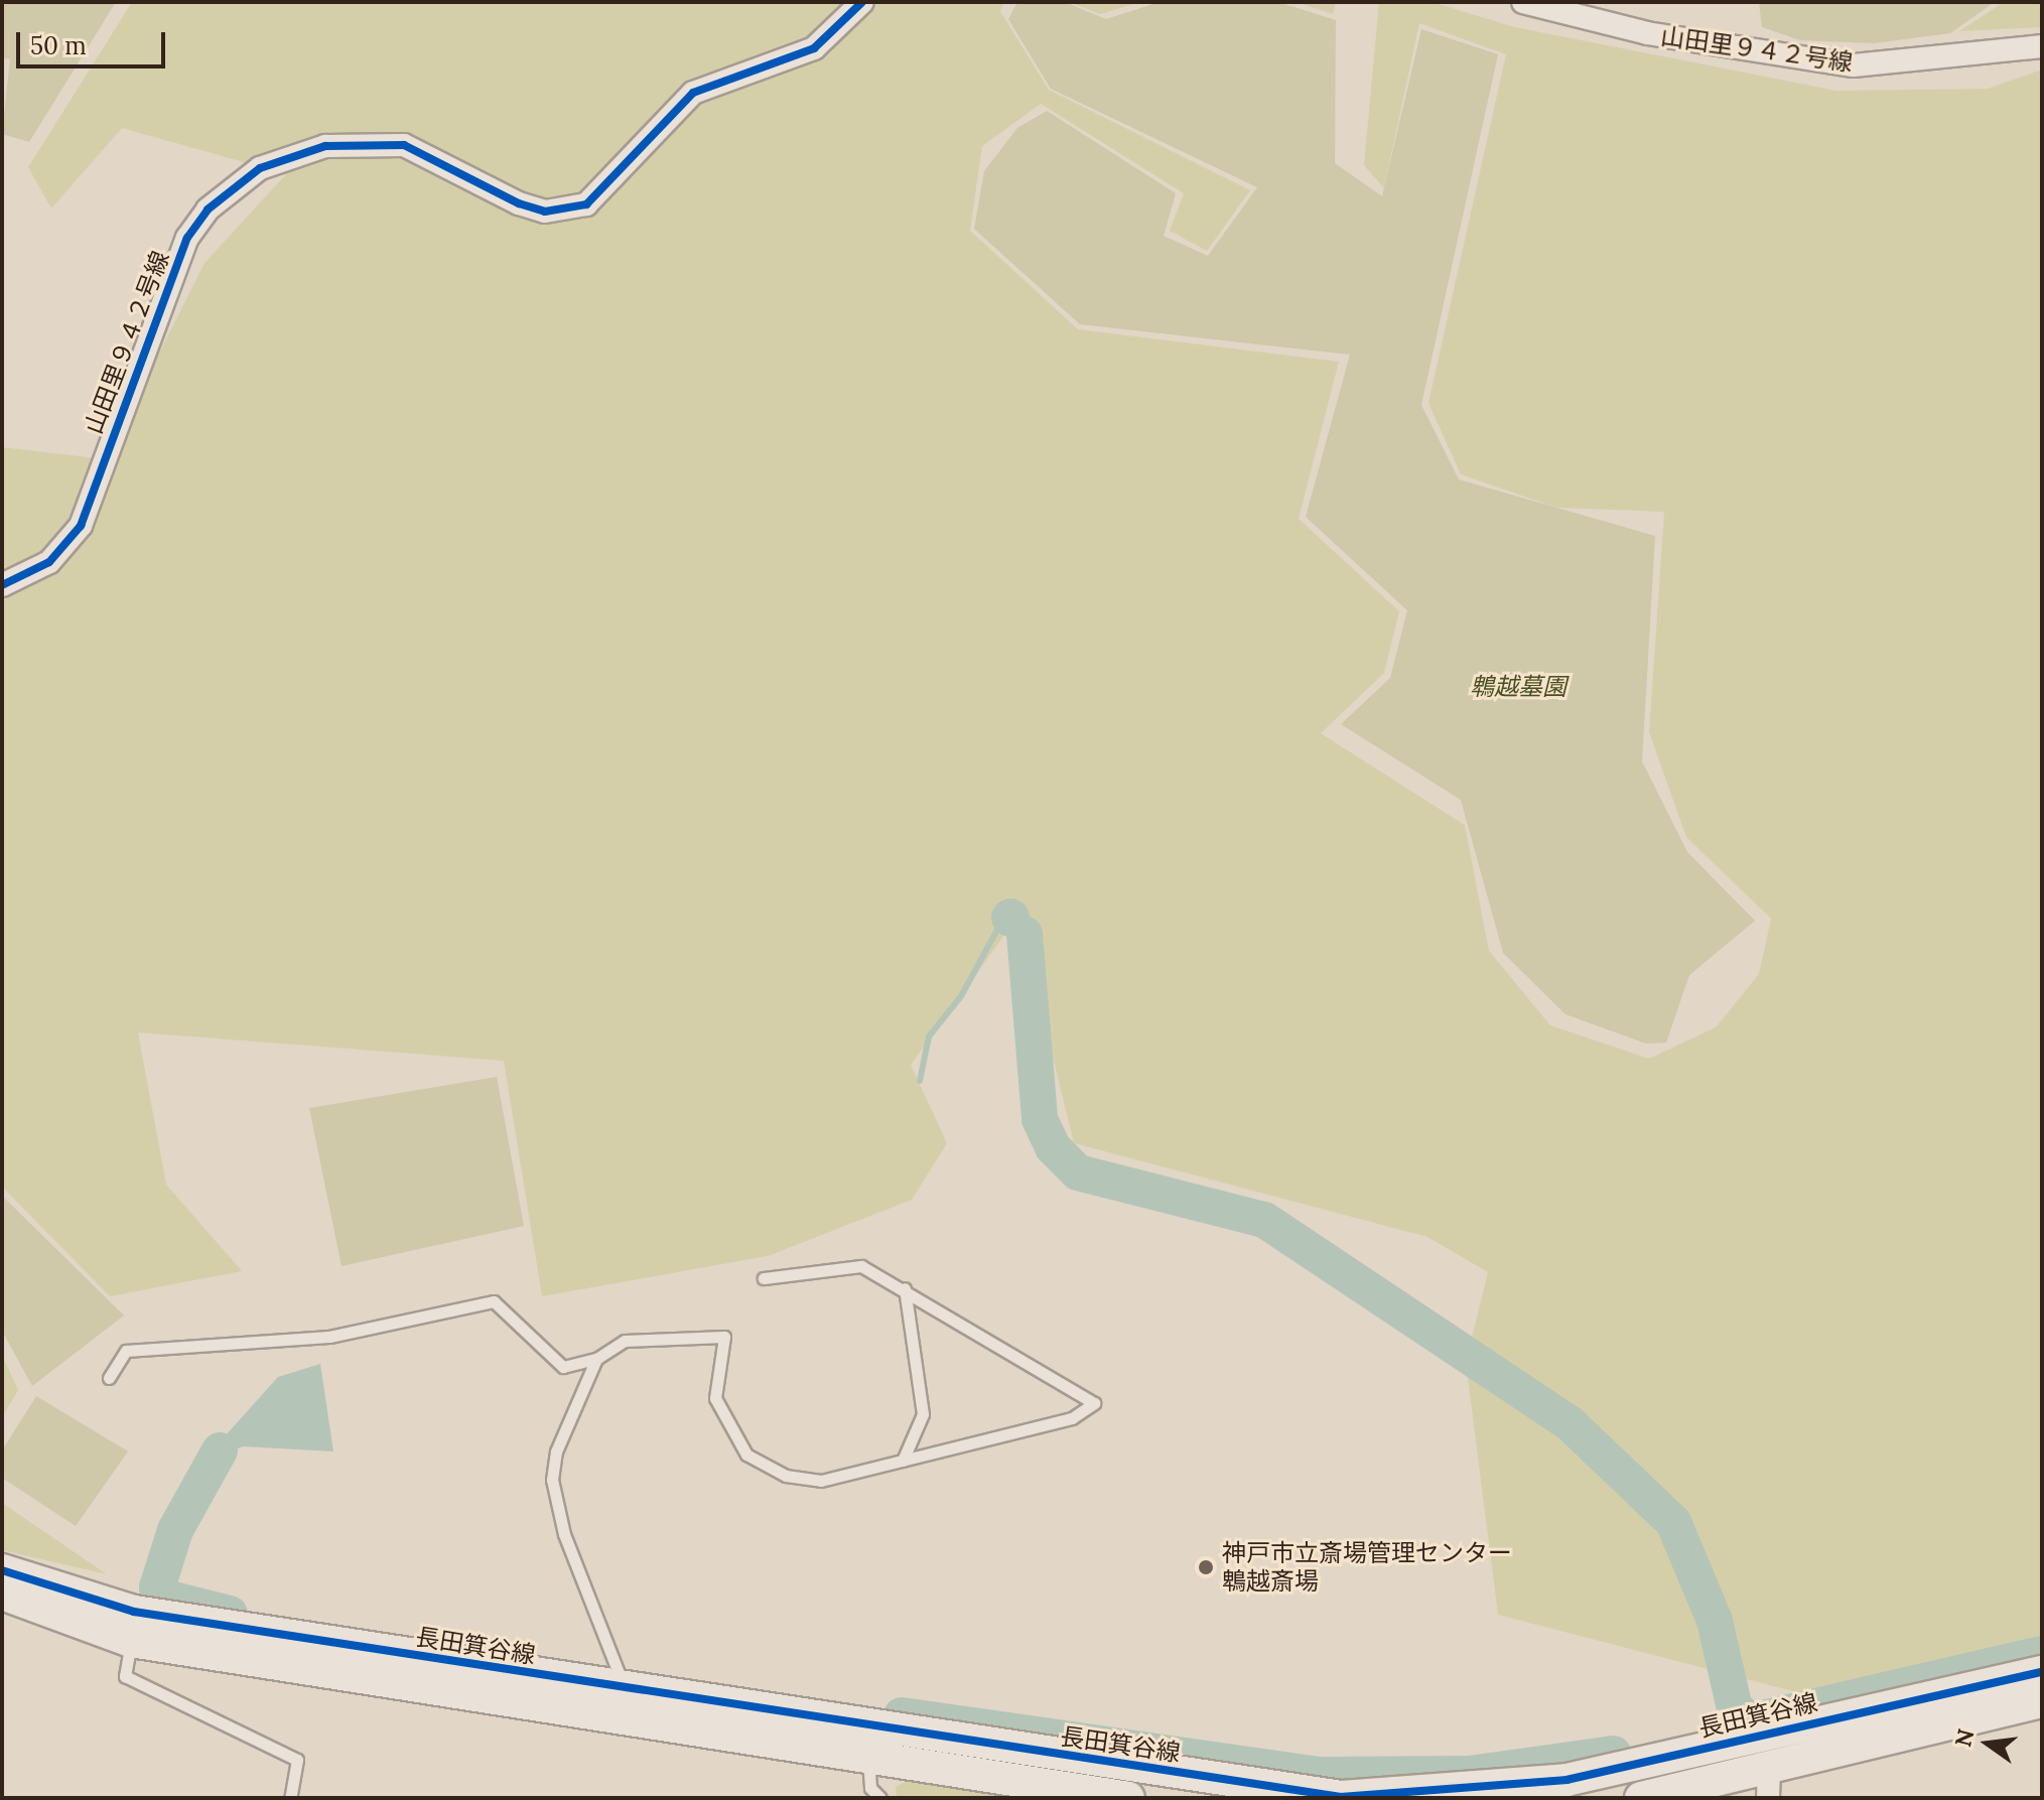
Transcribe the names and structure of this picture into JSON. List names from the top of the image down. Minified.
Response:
{"streets":{"street":["山田里９４２号線","長田箕谷線"]},"parks":["鵯越墓園"],"places":["神戸市立斎場管理センター 鵯越斎場"],"scale_bar":"50 m","north":"left"}
